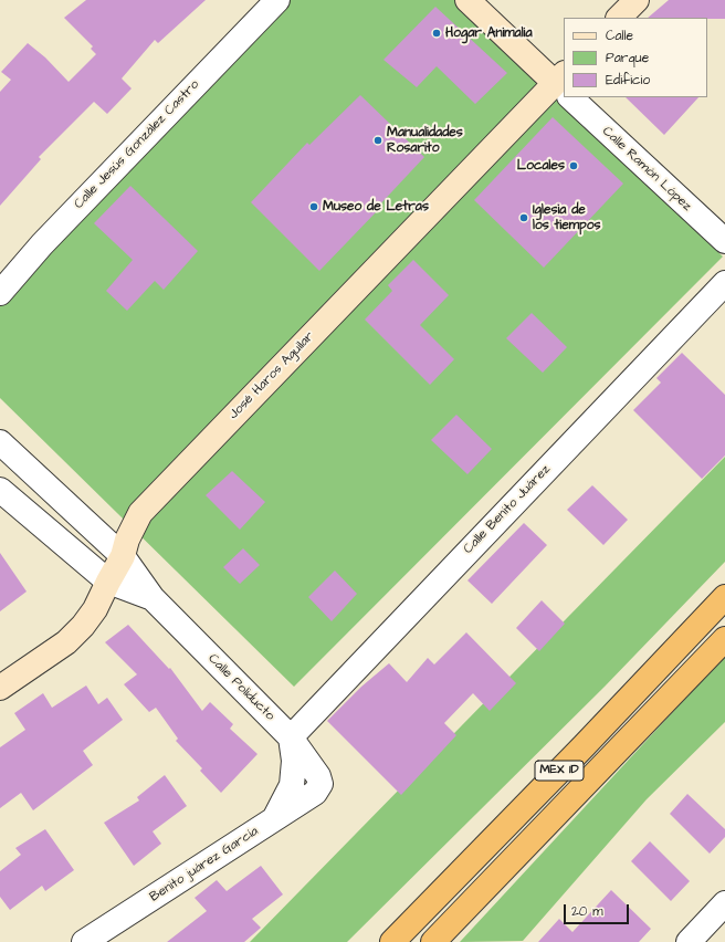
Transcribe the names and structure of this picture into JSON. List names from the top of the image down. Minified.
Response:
{"streets":{"highway":["MEX 1D"],"street":["Calle Jesús González Castro","Calle Ramón López","José Haros Aguilar","Calle Benito Juárez","Calle Poliducto","Benito juárez García"]},"crossings":[["Calle Ramón López","José Haros Aguilar"],["José Haros Aguilar","Calle Poliducto"],["Calle Benito Juárez","Calle Poliducto"],["Calle Poliducto","Benito juárez García"]],"places":["Hogar Animalia","Manualidades Rosarito","Locales","Museo de Letras","Iglesia de los tiempos"],"legend":["Calle","Parque","Edificio"],"scale_bar":"20 m"}
